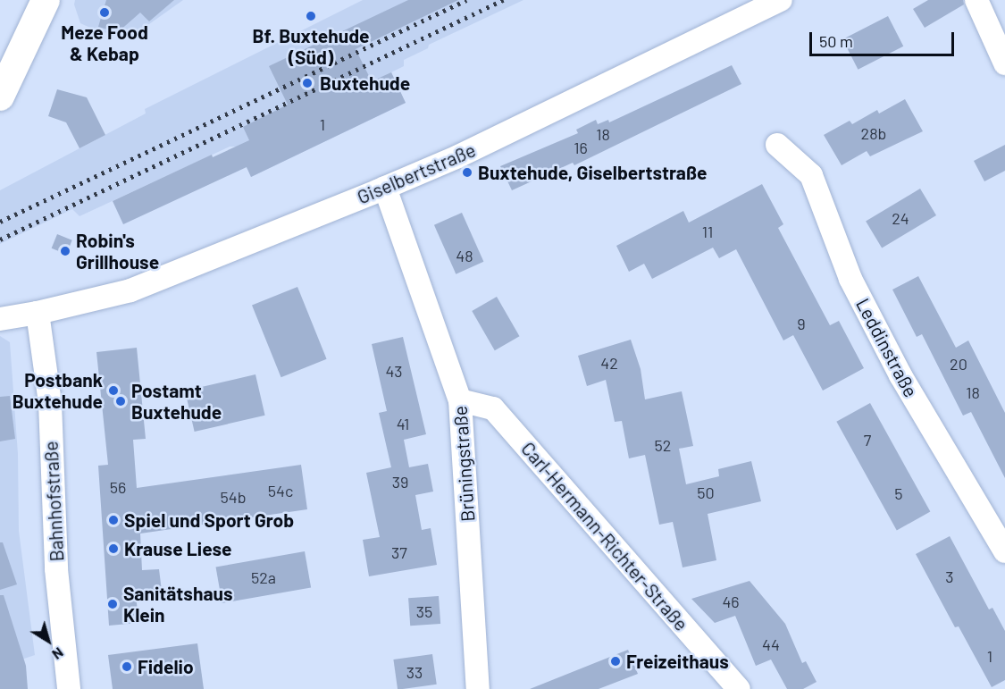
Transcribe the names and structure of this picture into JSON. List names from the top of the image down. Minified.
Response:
{"streets":{"street":["Giselbertstraße","Leddinstraße","Brüningstraße","Bahnhofstraße","Carl-Hermann-Richter-Straße"]},"crossings":[["Giselbertstraße","Brüningstraße"],["Giselbertstraße","Bahnhofstraße"],["Brüningstraße","Carl-Hermann-Richter-Straße"]],"places":["Meze Food & Kebap","Bf. Buxtehude (Süd)","Buxtehude","Buxtehude, Giselbertstraße","Robin's Grillhouse","Postbank Buxtehude","Postamt Buxtehude","Spiel und Sport Grob","Krause Liese","Sanitätshaus Klein","Freizeithaus","Fidelio"],"house_numbers":["1","28b","18","16","24","11","48","9","42","20","43","18","41","7","52","39","56","54c","50","5","54b","37","3","52a","46","35","44","1","33"],"scale_bar":"50 m","north":"bottom right"}
